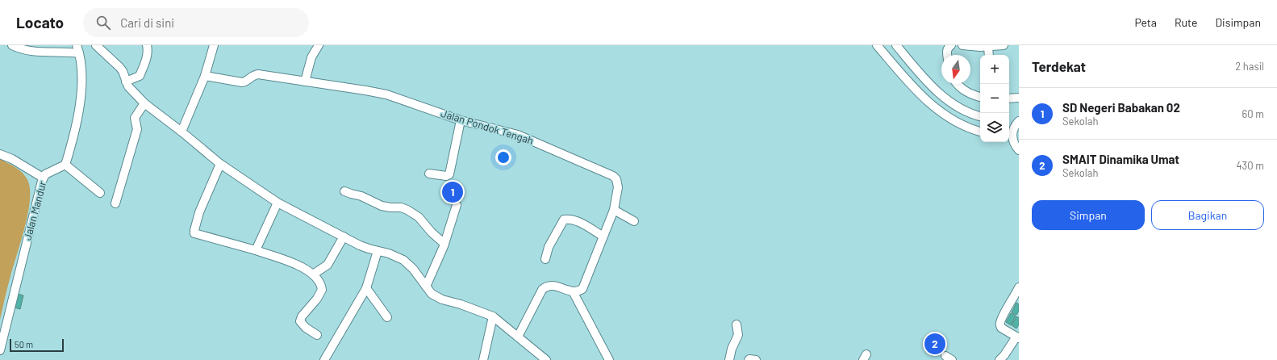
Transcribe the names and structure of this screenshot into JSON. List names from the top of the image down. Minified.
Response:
{"streets":{"street":["Jalan Pondok Tengah","Jalan Mandur"]},"scale_bar":"50 m","north":"bottom","page":{"header":"Locato","search":"Cari di sini","nav":["Peta","Rute","Disimpan"],"heading":["Terdekat","2 hasil"],"map_buttons":["+","−"],"list":[{"mark":"1","name":"SD Negeri Babakan 02","note":"Sekolah","value":"60 m"},{"mark":"2","name":"SMAIT Dinamika Umat","note":"Sekolah","value":"430 m"}],"pins":["1","2"],"buttons":["Simpan","Bagikan"],"scale":"50 m"}}
